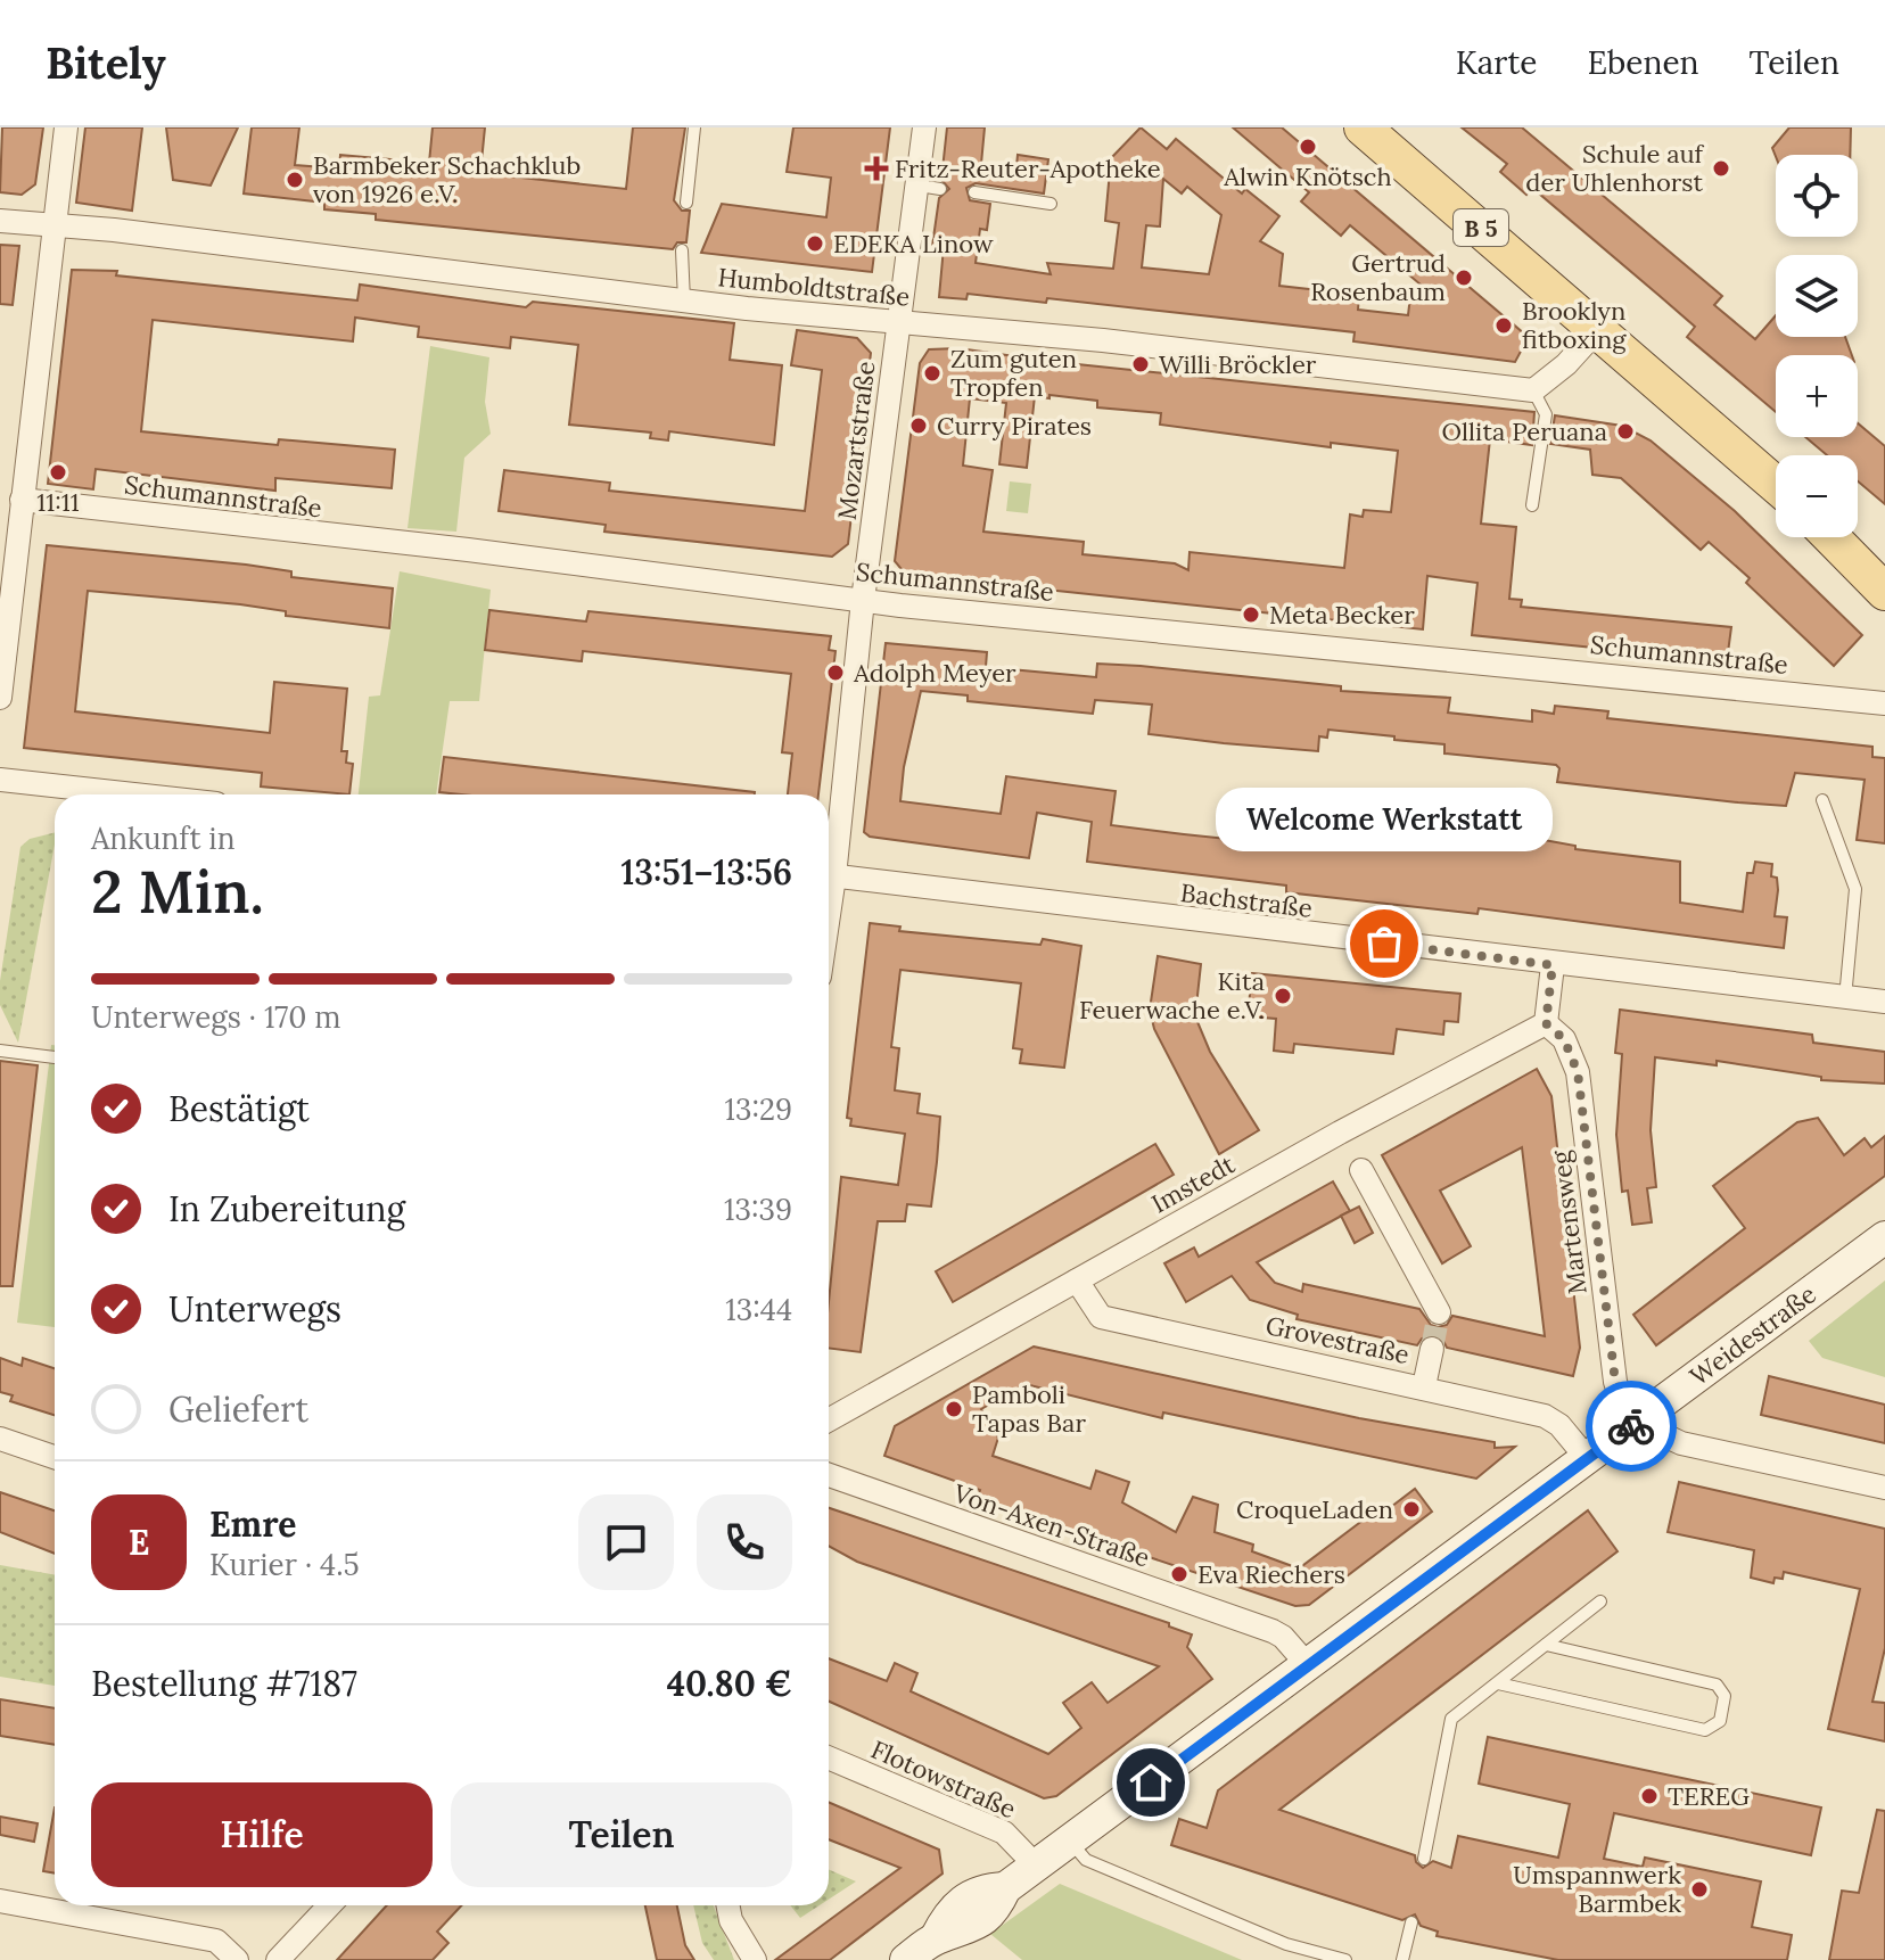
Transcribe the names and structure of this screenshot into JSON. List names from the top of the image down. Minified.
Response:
{"streets":{"main road":["B 5"],"street":["Humboldtstraße","Mozartstraße","Schumannstraße","Bachstraße","Imstedt","Martensweg","Weidestraße","Grovestraße","Von-Axen-Straße","Flotowstraße"]},"crossings":[["Humboldtstraße","Mozartstraße"],["Mozartstraße","Schumannstraße"],["Imstedt","Martensweg"],["Imstedt","Grovestraße"],["Martensweg","Weidestraße"],["Weidestraße","Grovestraße"],["Weidestraße","Von-Axen-Straße"],["Weidestraße","Flotowstraße"]],"places":{"other":["Alwin Knötsch","Schule auf der Uhlenhorst","Barmbeker Schachklub von 1926 e.V.","EDEKA Linow","Gertrud Rosenbaum","Brooklyn fitboxing","Willi Bröckler","Zum guten Tropfen","Curry Pirates","Ollita Peruana","11:11","Meta Becker","Adolph Meyer","Welcome Werkstatt","Kita Feuerwache e.V.","Pamboli Tapas Bar","CroqueLaden","Eva Riechers","TEREG","Umspannwerk Barmbek"],"health":["Fritz-Reuter-Apotheke"]},"page":{"header":"Bitely","nav":["Karte","Ebenen","Teilen"],"map_buttons":["+","−"],"bubble":"Welcome Werkstatt","heading":["2 Min.","Ankunft in","13:51–13:56"],"panel":["Emre","Kurier · 4.5","Bestellung #7187","40.80 €"],"bar":"Unterwegs · 170 m","list":[["Bestätigt","13:29"],["In Zubereitung","13:39"],["Unterwegs","13:44"],"Geliefert"],"round":"E","buttons":["Hilfe","Teilen"]}}
